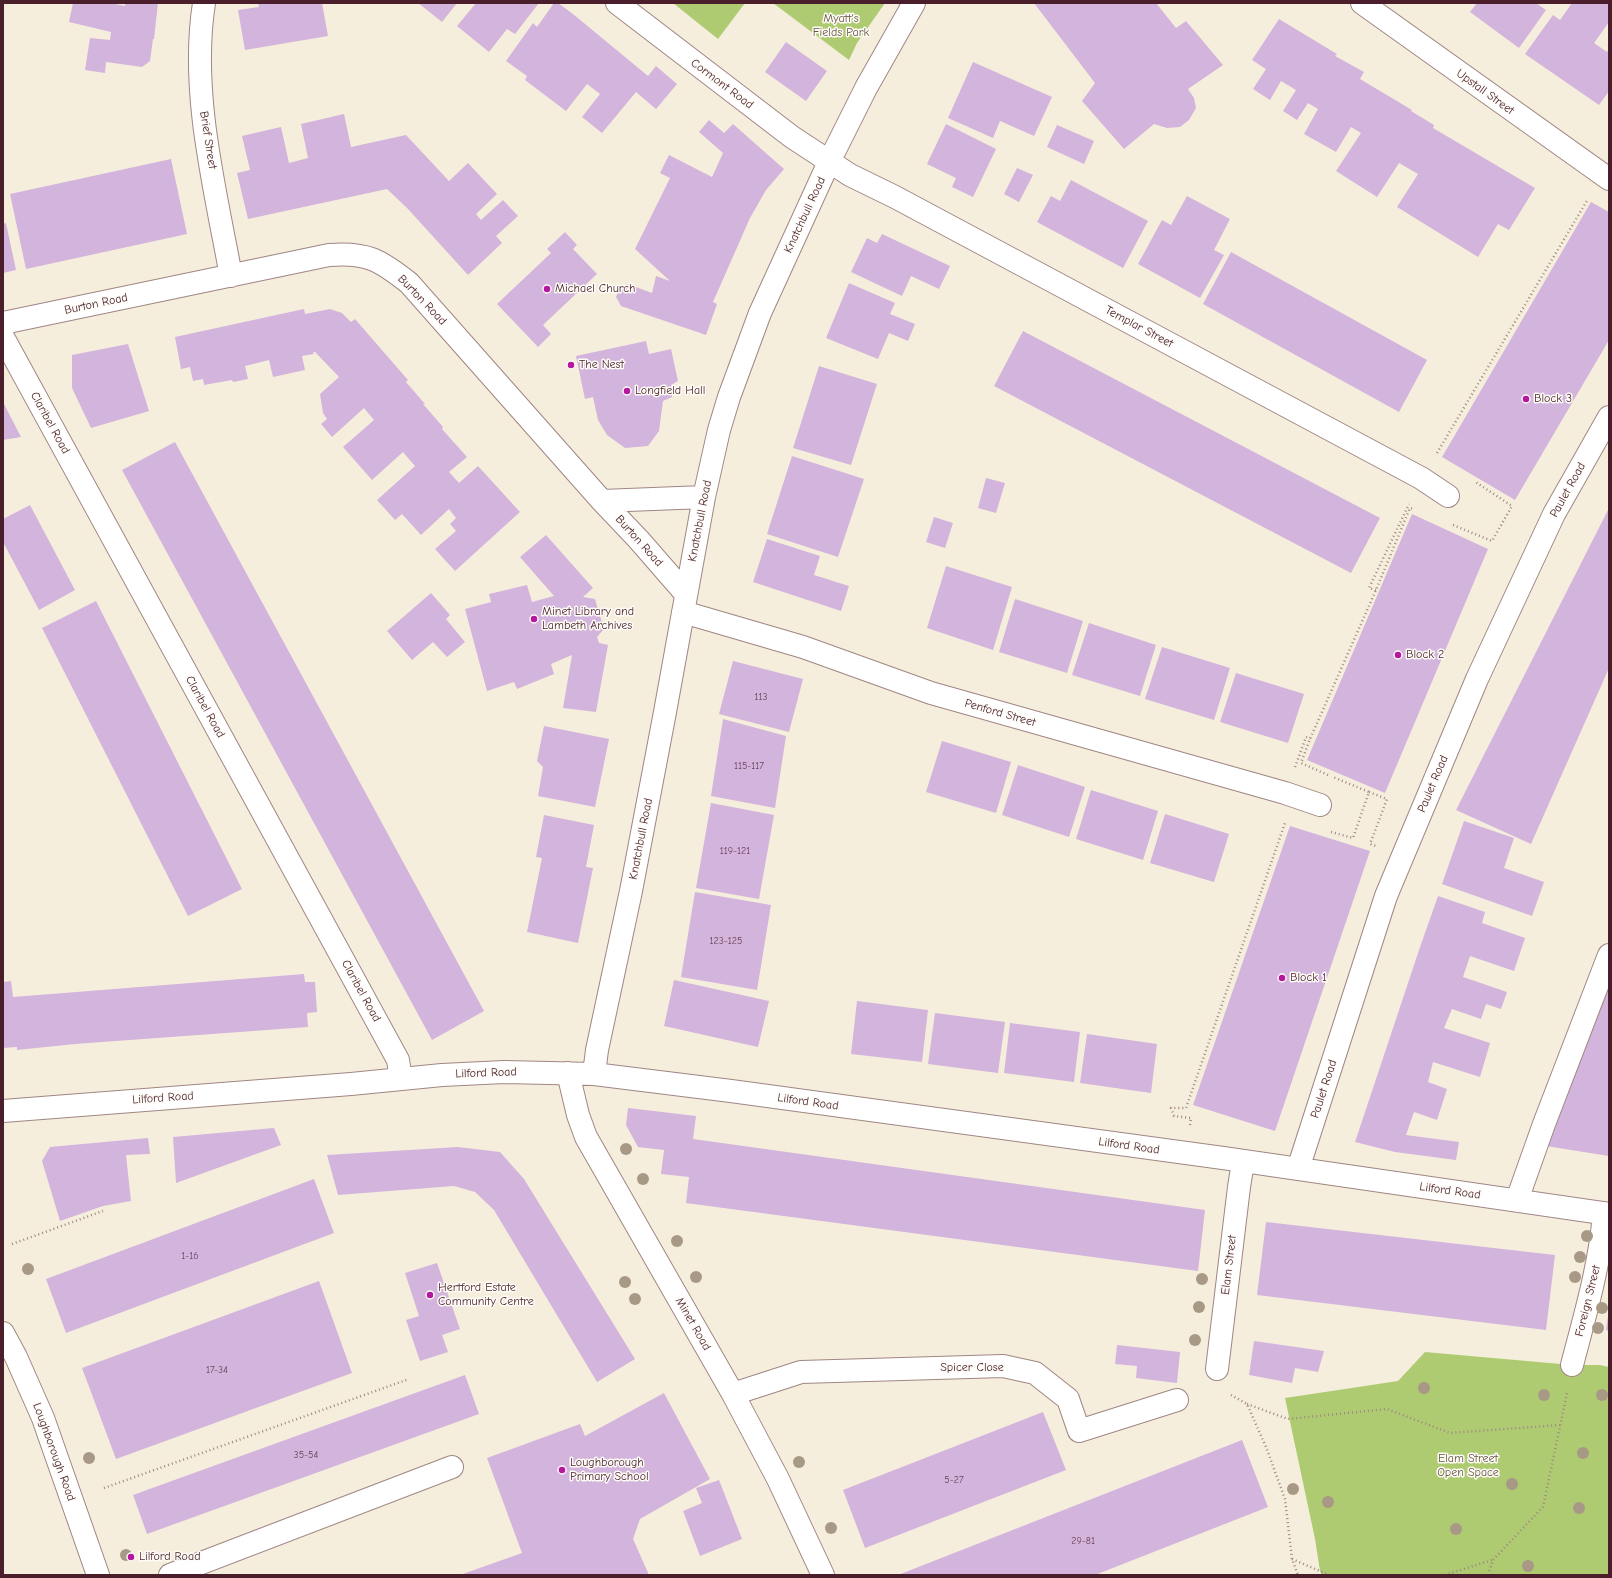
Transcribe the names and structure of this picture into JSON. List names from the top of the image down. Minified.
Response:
{"streets":{"street":["Cormont Road","Upstall Street","Brief Street","Knatchbull Road","Burton Road","Templar Street","Claribel Road","Paulet Road","Penford Street","Lilford Road","Elam Street","Foreign Street","Minet Road","Spicer Close","Loughborough Road"]},"crossings":[["Cormont Road","Knatchbull Road"],["Cormont Road","Templar Street"],["Brief Street","Burton Road"],["Knatchbull Road","Burton Road"],["Knatchbull Road","Templar Street"],["Knatchbull Road","Penford Street"],["Knatchbull Road","Lilford Road"],["Burton Road","Penford Street"],["Claribel Road","Lilford Road"],["Paulet Road","Lilford Road"],["Lilford Road","Elam Street"],["Lilford Road","Foreign Street"],["Lilford Road","Minet Road"],["Minet Road","Spicer Close"]],"parks":["Myatt's Fields Park","Elam Street Open Space"],"places":["Michael Church","The Nest","Longfield Hall","Block 3","Minet Library and Lambeth Archives","Block 2","Block 1","Hertford Estate Community Centre","Loughborough Primary School","Lilford Road"],"house_numbers":["113","115-117","119-121","123-125","1-16","17-34","35-54","5-27","29-81"]}
